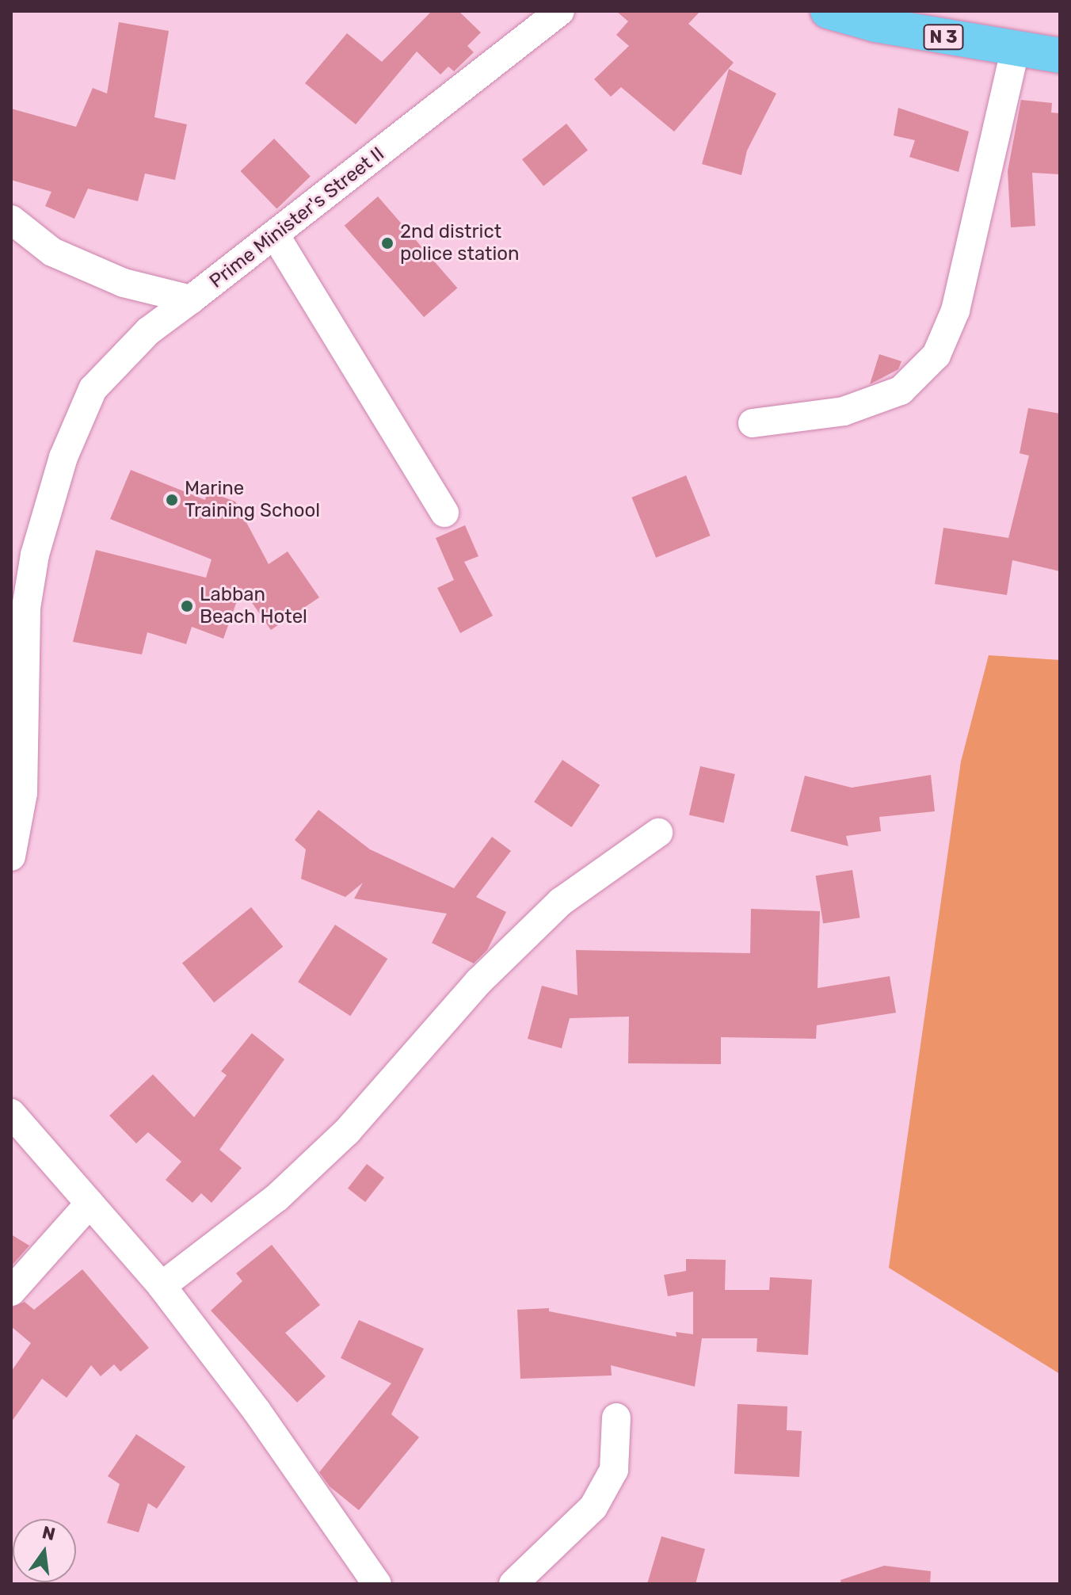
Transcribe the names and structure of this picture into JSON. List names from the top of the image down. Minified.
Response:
{"streets":{"highway":["N 3"],"street":["Prime Minister's Street II"]},"places":["2nd district police station","Marine Training School","Labban Beach Hotel"],"north":"top"}
